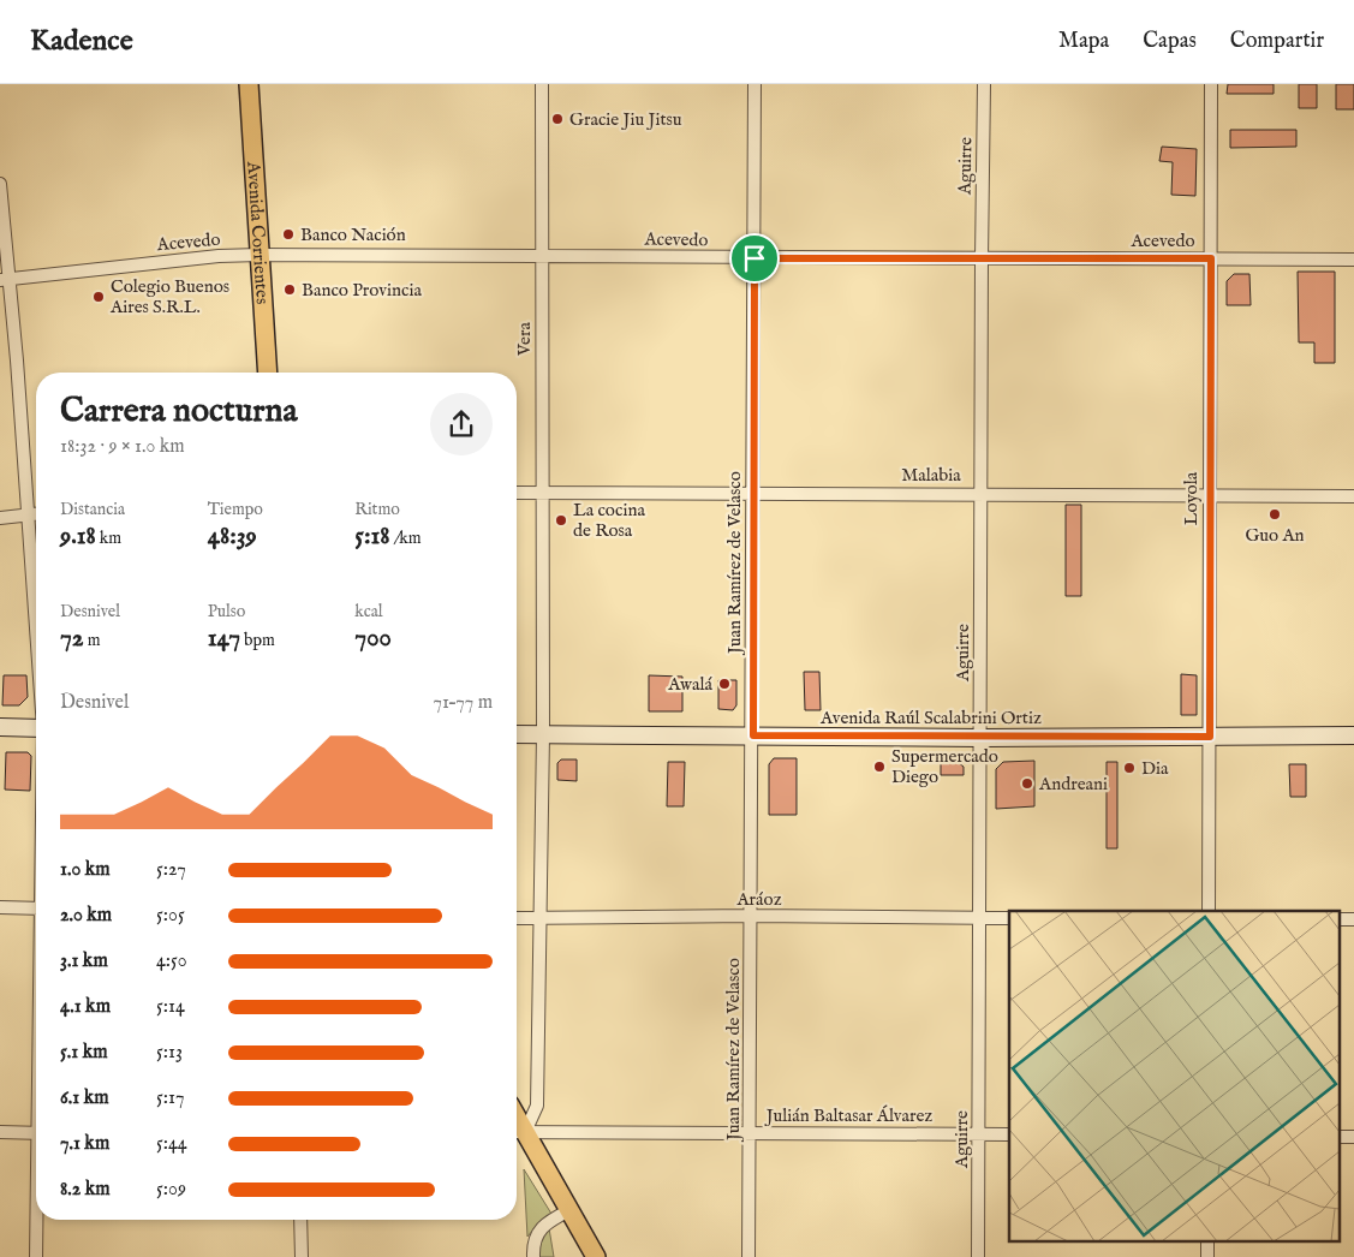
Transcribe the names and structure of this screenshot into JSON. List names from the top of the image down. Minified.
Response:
{"streets":{"main road":["Avenida Corrientes","Avenida Raúl Scalabrini Ortiz"],"street":["Aguirre","Acevedo","Vera","Malabia","Loyola","Juan Ramírez de Velasco","Aráoz","Julián Baltasar Álvarez"]},"crossings":[["Aguirre","Acevedo"],["Aguirre","Malabia"],["Aguirre","Avenida Raúl Scalabrini Ortiz"],["Aguirre","Aráoz"],["Aguirre","Julián Baltasar Álvarez"],["Avenida Corrientes","Acevedo"],["Acevedo","Vera"],["Acevedo","Loyola"],["Acevedo","Juan Ramírez de Velasco"],["Vera","Malabia"],["Vera","Avenida Raúl Scalabrini Ortiz"],["Vera","Aráoz"],["Vera","Julián Baltasar Álvarez"],["Malabia","Loyola"],["Malabia","Juan Ramírez de Velasco"],["Loyola","Avenida Raúl Scalabrini Ortiz"],["Juan Ramírez de Velasco","Avenida Raúl Scalabrini Ortiz"],["Juan Ramírez de Velasco","Aráoz"],["Juan Ramírez de Velasco","Julián Baltasar Álvarez"]],"places":["Gracie Jiu Jitsu","Banco Nación","Banco Provincia","Colegio Buenos Aires S.R.L.","Guo An","La cocina de Rosa","Awalá","Supermercado Diego","Dia","Andreani"],"page":{"header":"Kadence","nav":["Mapa","Capas","Compartir"],"heading":["Carrera nocturna","18:32 · 9 × 1.0 km"],"stats":[["Distancia","9.18 km"],["Tiempo","48:39"],["Ritmo","5:18 /km"],["Desnivel","72 m"],["Pulso","147 bpm"],["kcal","700"]],"chart":["Desnivel","71–77 m"],"list":[{"name":"1.0 km","note":"5:27"},{"name":"2.0 km","note":"5:05"},{"name":"3.1 km","note":"4:50"},{"name":"4.1 km","note":"5:14"},{"name":"5.1 km","note":"5:13"},{"name":"6.1 km","note":"5:17"},{"name":"7.1 km","note":"5:44"},{"name":"8.2 km","note":"5:09"}]}}
